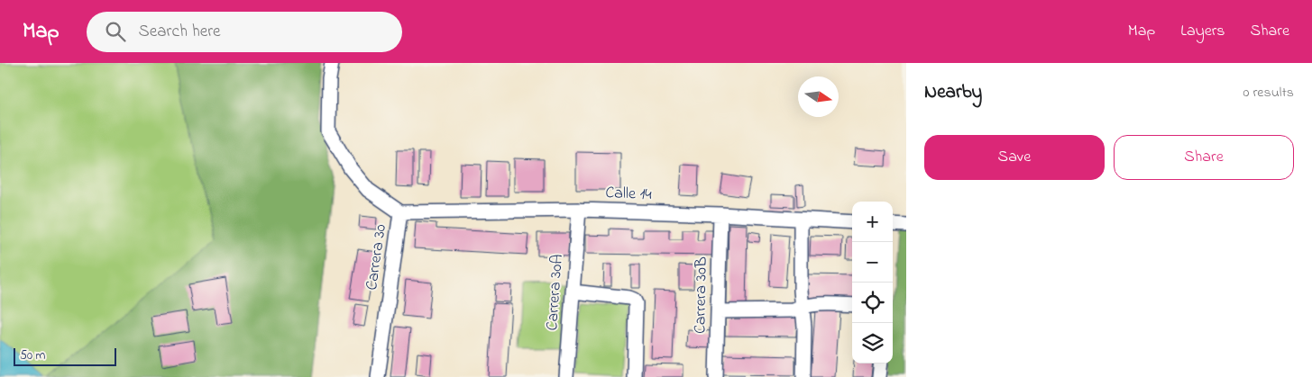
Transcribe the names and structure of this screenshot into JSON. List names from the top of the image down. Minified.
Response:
{"streets":{"street":["Calle 14","Carrera 30","Carrera 30A","Carrera 30B"]},"crossings":[["Calle 14","Carrera 30"],["Calle 14","Carrera 30A"],["Calle 14","Carrera 30B"]],"scale_bar":"50 m","north":"right","page":{"header":"Map","search":"Search here","nav":["Map","Layers","Share"],"heading":["Nearby","0 results"],"buttons":["Save","Share"],"map_buttons":["+","−"],"scale":"50 m"}}
